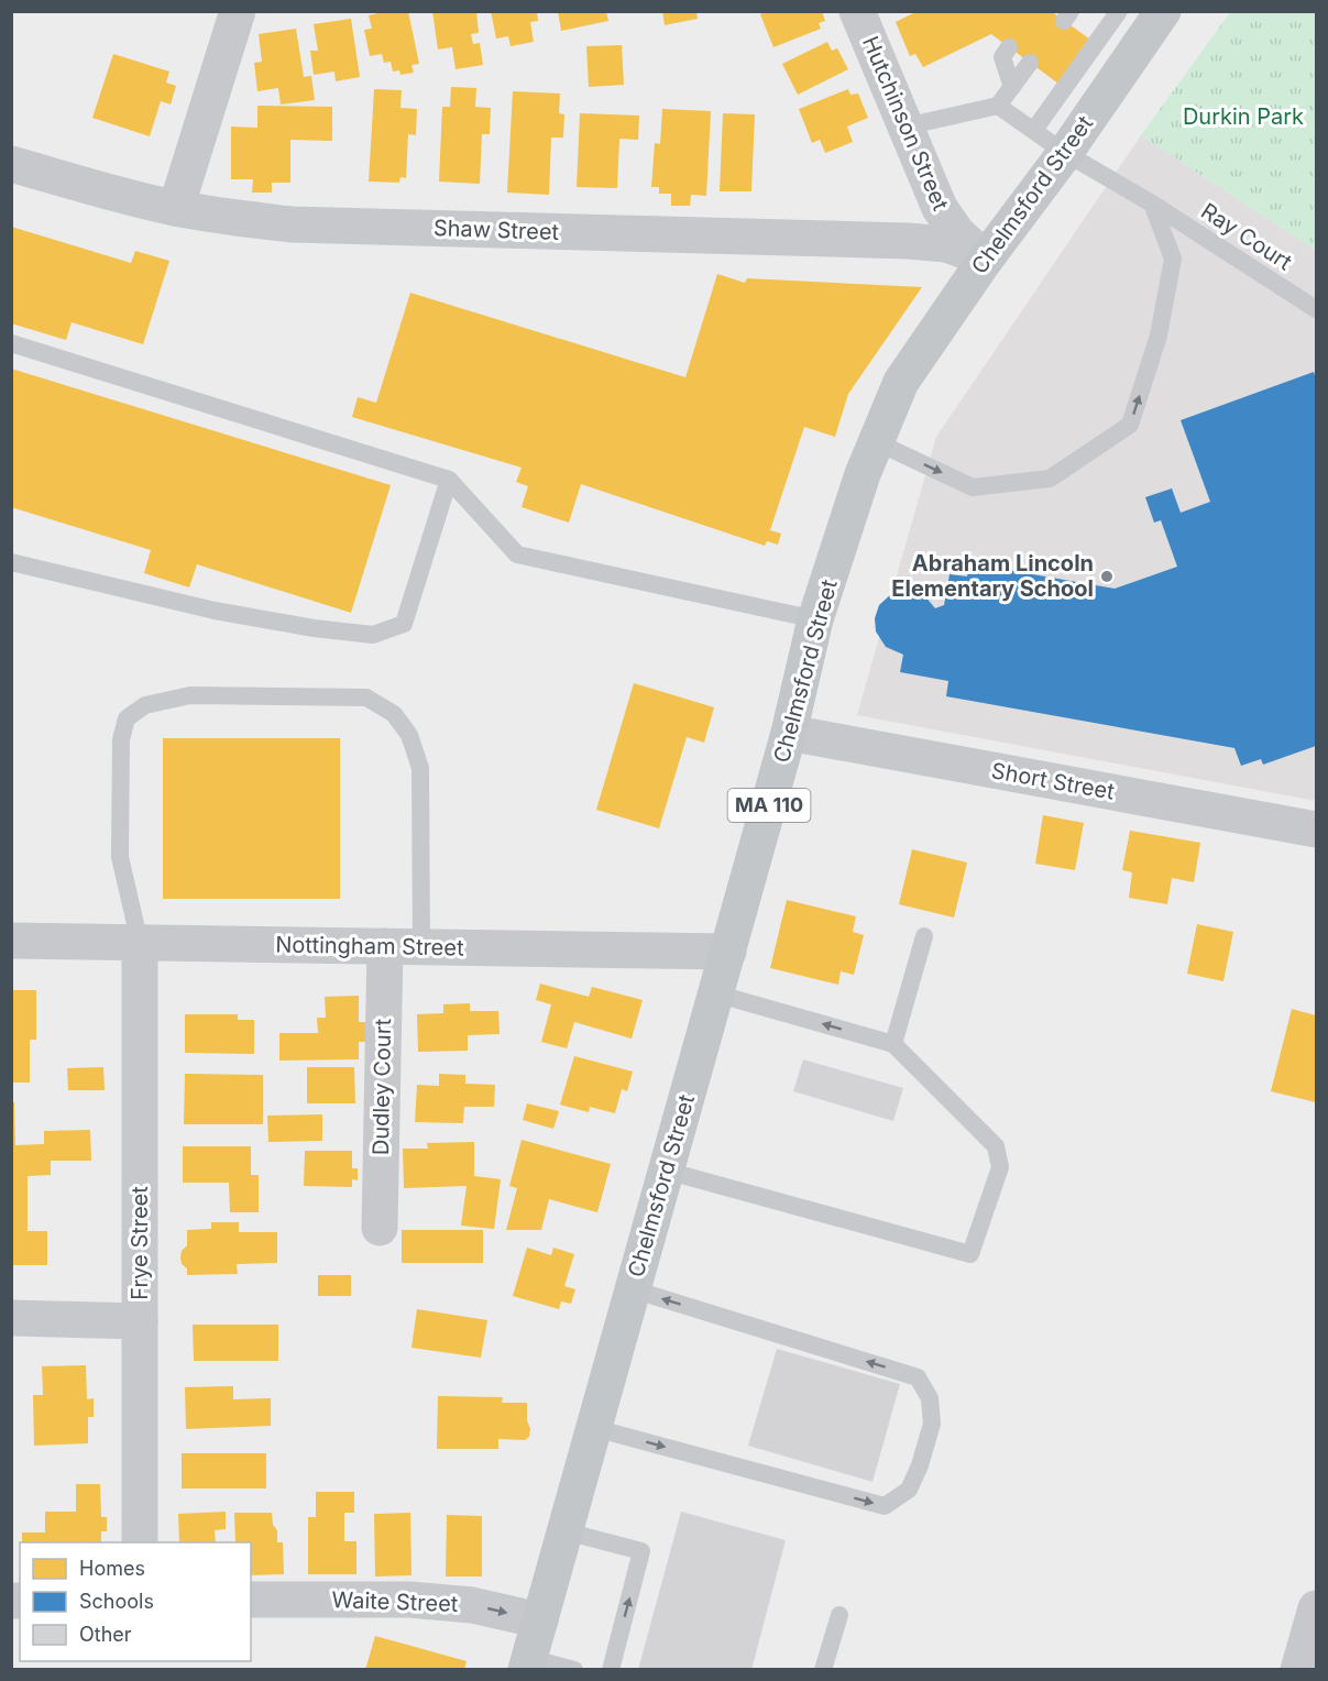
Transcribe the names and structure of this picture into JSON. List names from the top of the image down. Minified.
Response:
{"streets":{"main road":["Chelmsford Street","MA 110"],"street":["Hutchinson Street","Shaw Street","Short Street","Nottingham Street","Dudley Court","Frye Street","Waite Street"],"lane":["Ray Court"]},"crossings":[["Hutchinson Street","Chelmsford Street"],["Hutchinson Street","Shaw Street"],["Chelmsford Street","Shaw Street"],["Chelmsford Street","Ray Court"],["Chelmsford Street","Short Street"],["Chelmsford Street","Nottingham Street"],["Chelmsford Street","Waite Street"],["Nottingham Street","Dudley Court"],["Nottingham Street","Frye Street"]],"one_way":["Waite Street"],"parks":["Durkin Park"],"places":["Abraham Lincoln Elementary School"],"legend":["Homes","Schools","Other"]}
